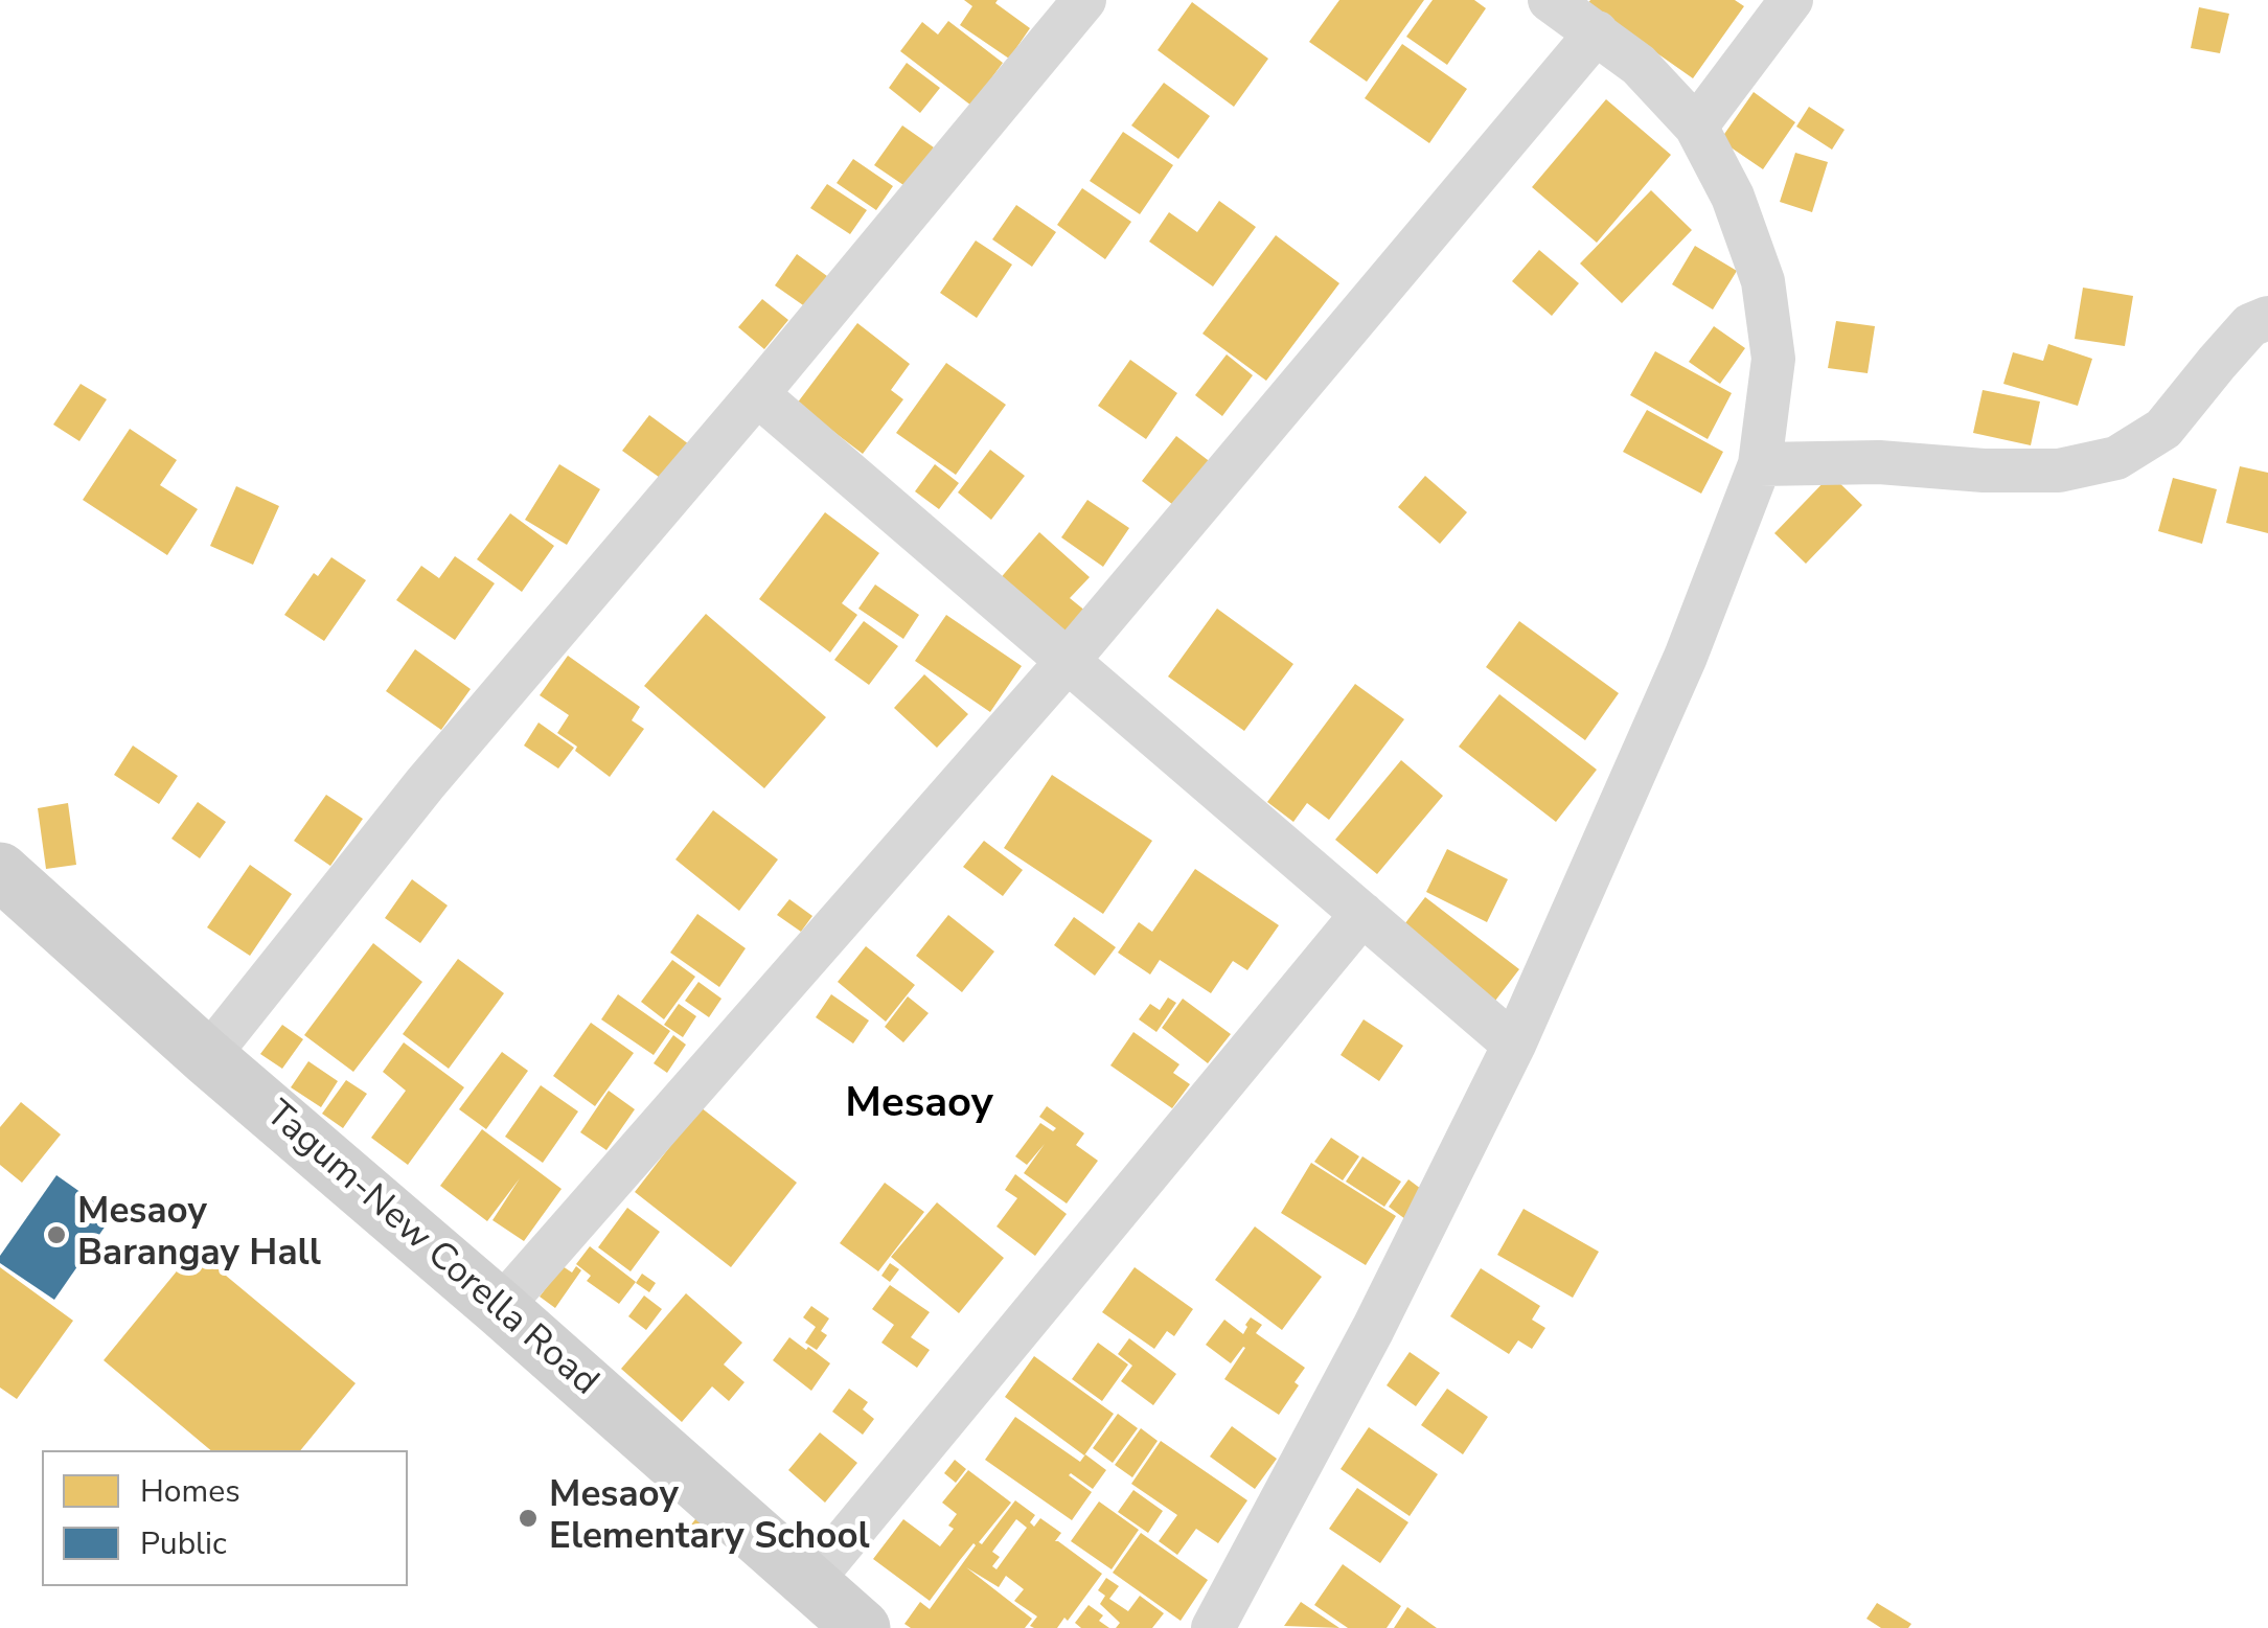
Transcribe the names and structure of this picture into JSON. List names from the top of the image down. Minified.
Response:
{"streets":{"main road":["Tagum-New Corella Road"]},"districts":["Mesaoy"],"places":["Mesaoy Barangay Hall","Mesaoy Elementary School"],"legend":["Homes","Public"]}
